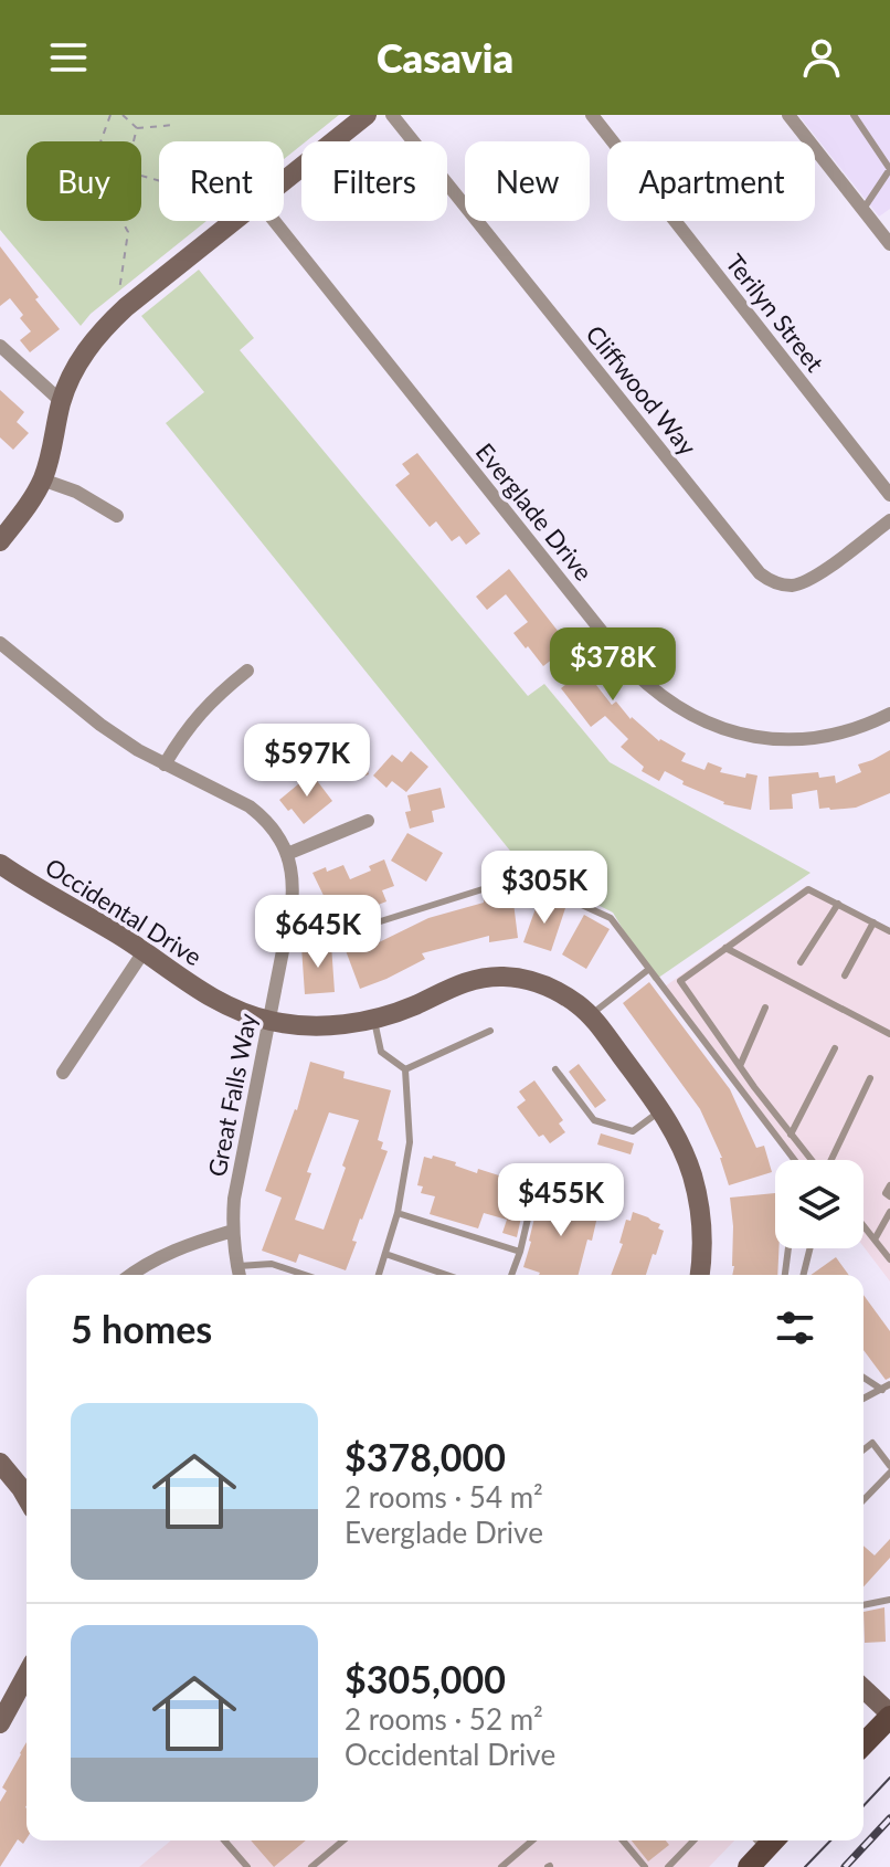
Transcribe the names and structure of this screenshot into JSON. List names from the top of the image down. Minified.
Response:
{"streets":{"street":["Terilyn Street","Cliffwood Way","Everglade Drive","Occidental Drive","Great Falls Way"]},"crossings":[["Occidental Drive","Great Falls Way"]],"page":{"header":"Casavia","chip":["Buy","Rent","Filters","New","Apartment"],"price":["$378K","$597K","$305K","$645K","$455K"],"heading":"5 homes","list":[{"name":"$378,000","note":"2 rooms · 54 m² · Everglade Drive"},{"name":"$305,000","note":"2 rooms · 52 m² · Occidental Drive"}]}}
